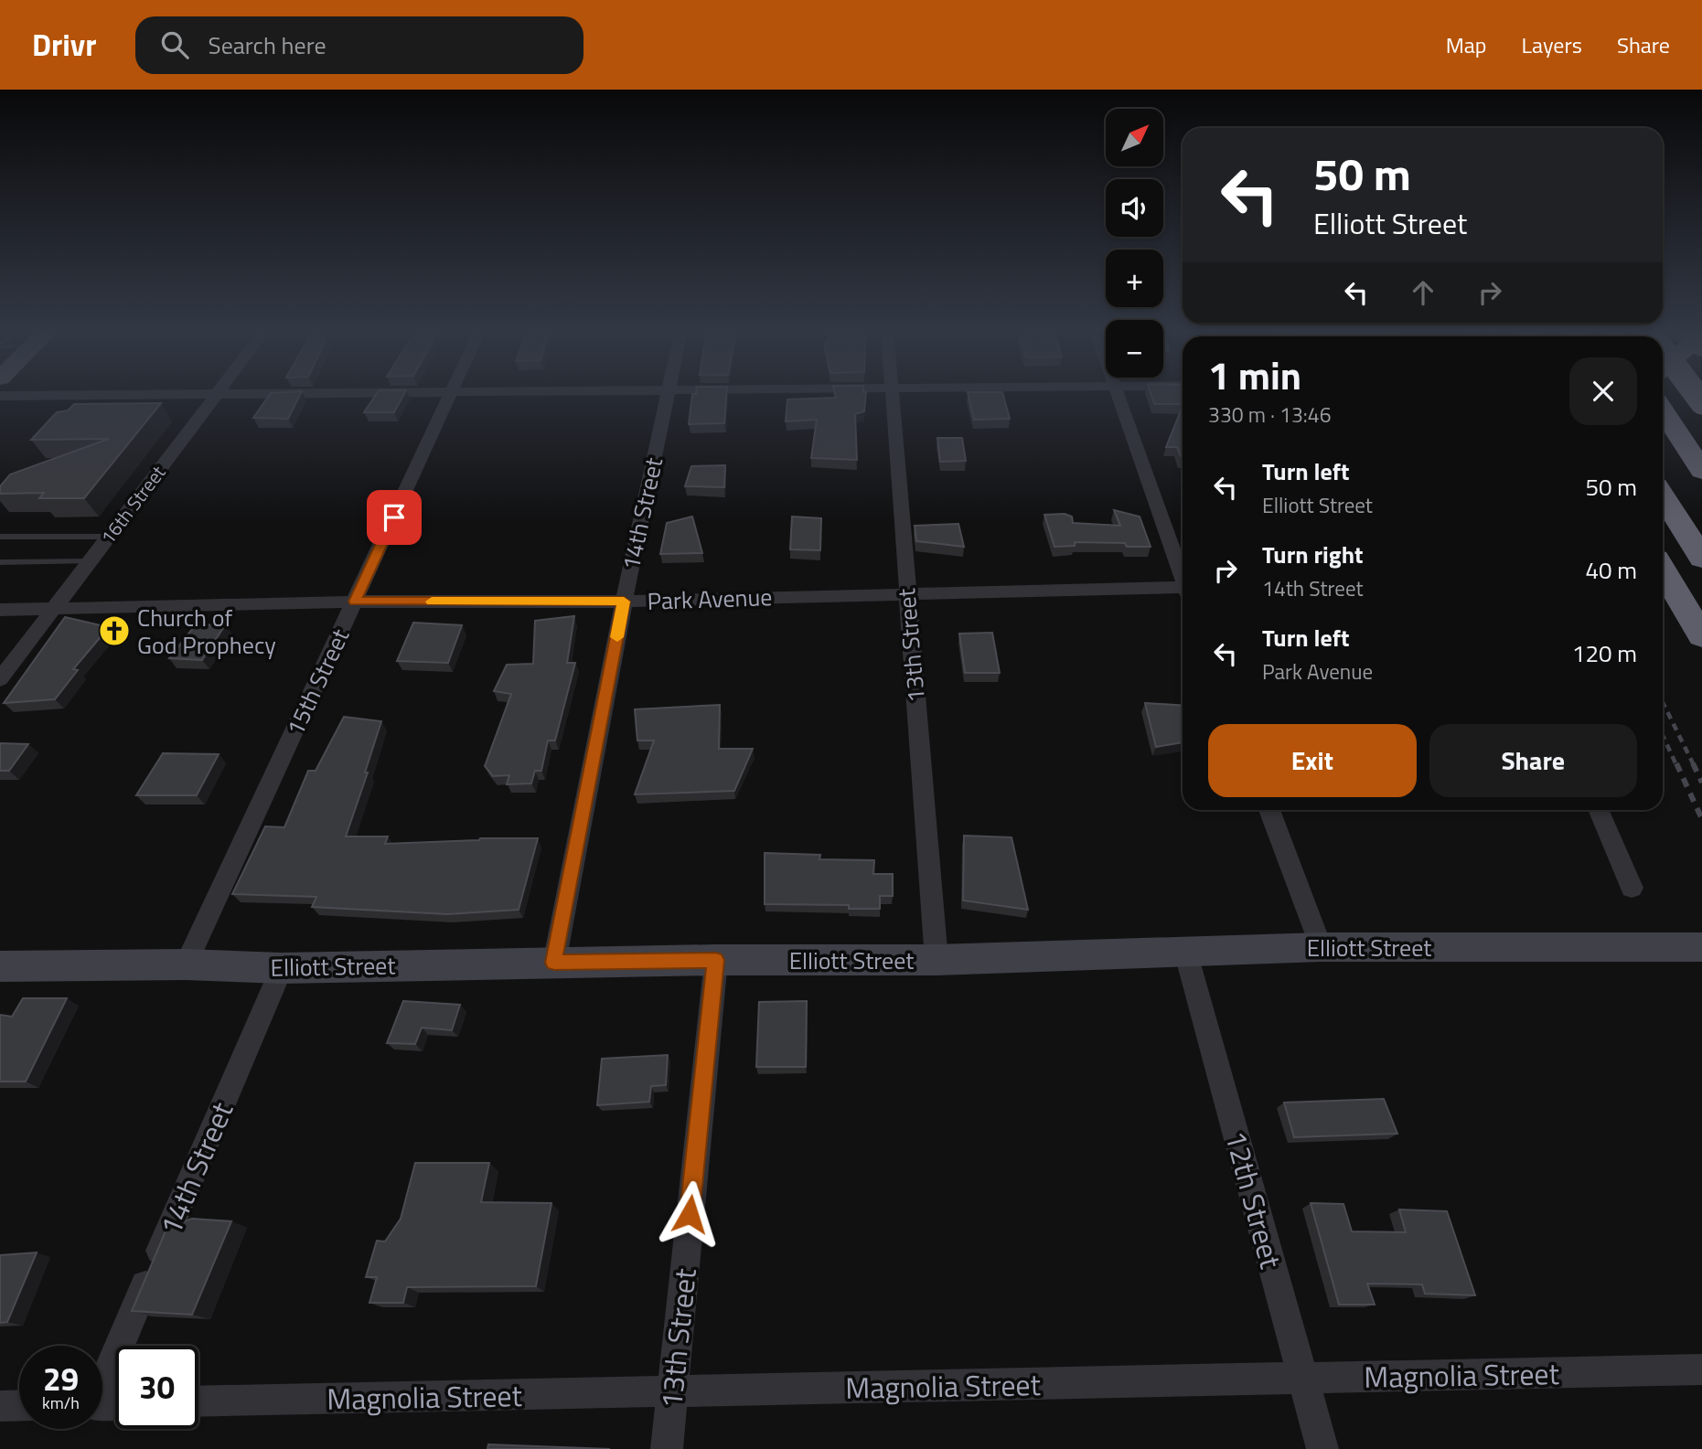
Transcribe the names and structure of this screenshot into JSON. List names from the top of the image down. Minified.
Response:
{"streets":{"main road":["Elliott Street"],"street":["16th Street","14th Street","Park Avenue","13th Street","15th Street","12th Street","Magnolia Street"]},"crossings":[["16th Street","Park Avenue"],["14th Street","Park Avenue"],["14th Street","Elliott Street"],["Park Avenue","13th Street"],["Park Avenue","15th Street"],["13th Street","Elliott Street"],["13th Street","Magnolia Street"],["15th Street","Elliott Street"],["Elliott Street","12th Street"],["12th Street","Magnolia Street"]],"places":{"church":["Church of God Prophecy"]},"north":"top right","page":{"header":"Drivr","search":"Search here","nav":["Map","Layers","Share"],"map_buttons":["+","−"],"turn":["50 m","Elliott Street"],"heading":["1 min","330 m · 13:46"],"list":[{"name":"Turn left","note":"Elliott Street","value":"50 m"},{"name":"Turn right","note":"14th Street","value":"40 m"},{"name":"Turn left","note":"Park Avenue","value":"120 m"}],"buttons":["Exit","Share"],"speed":"29 km/h","limit":"30"}}
